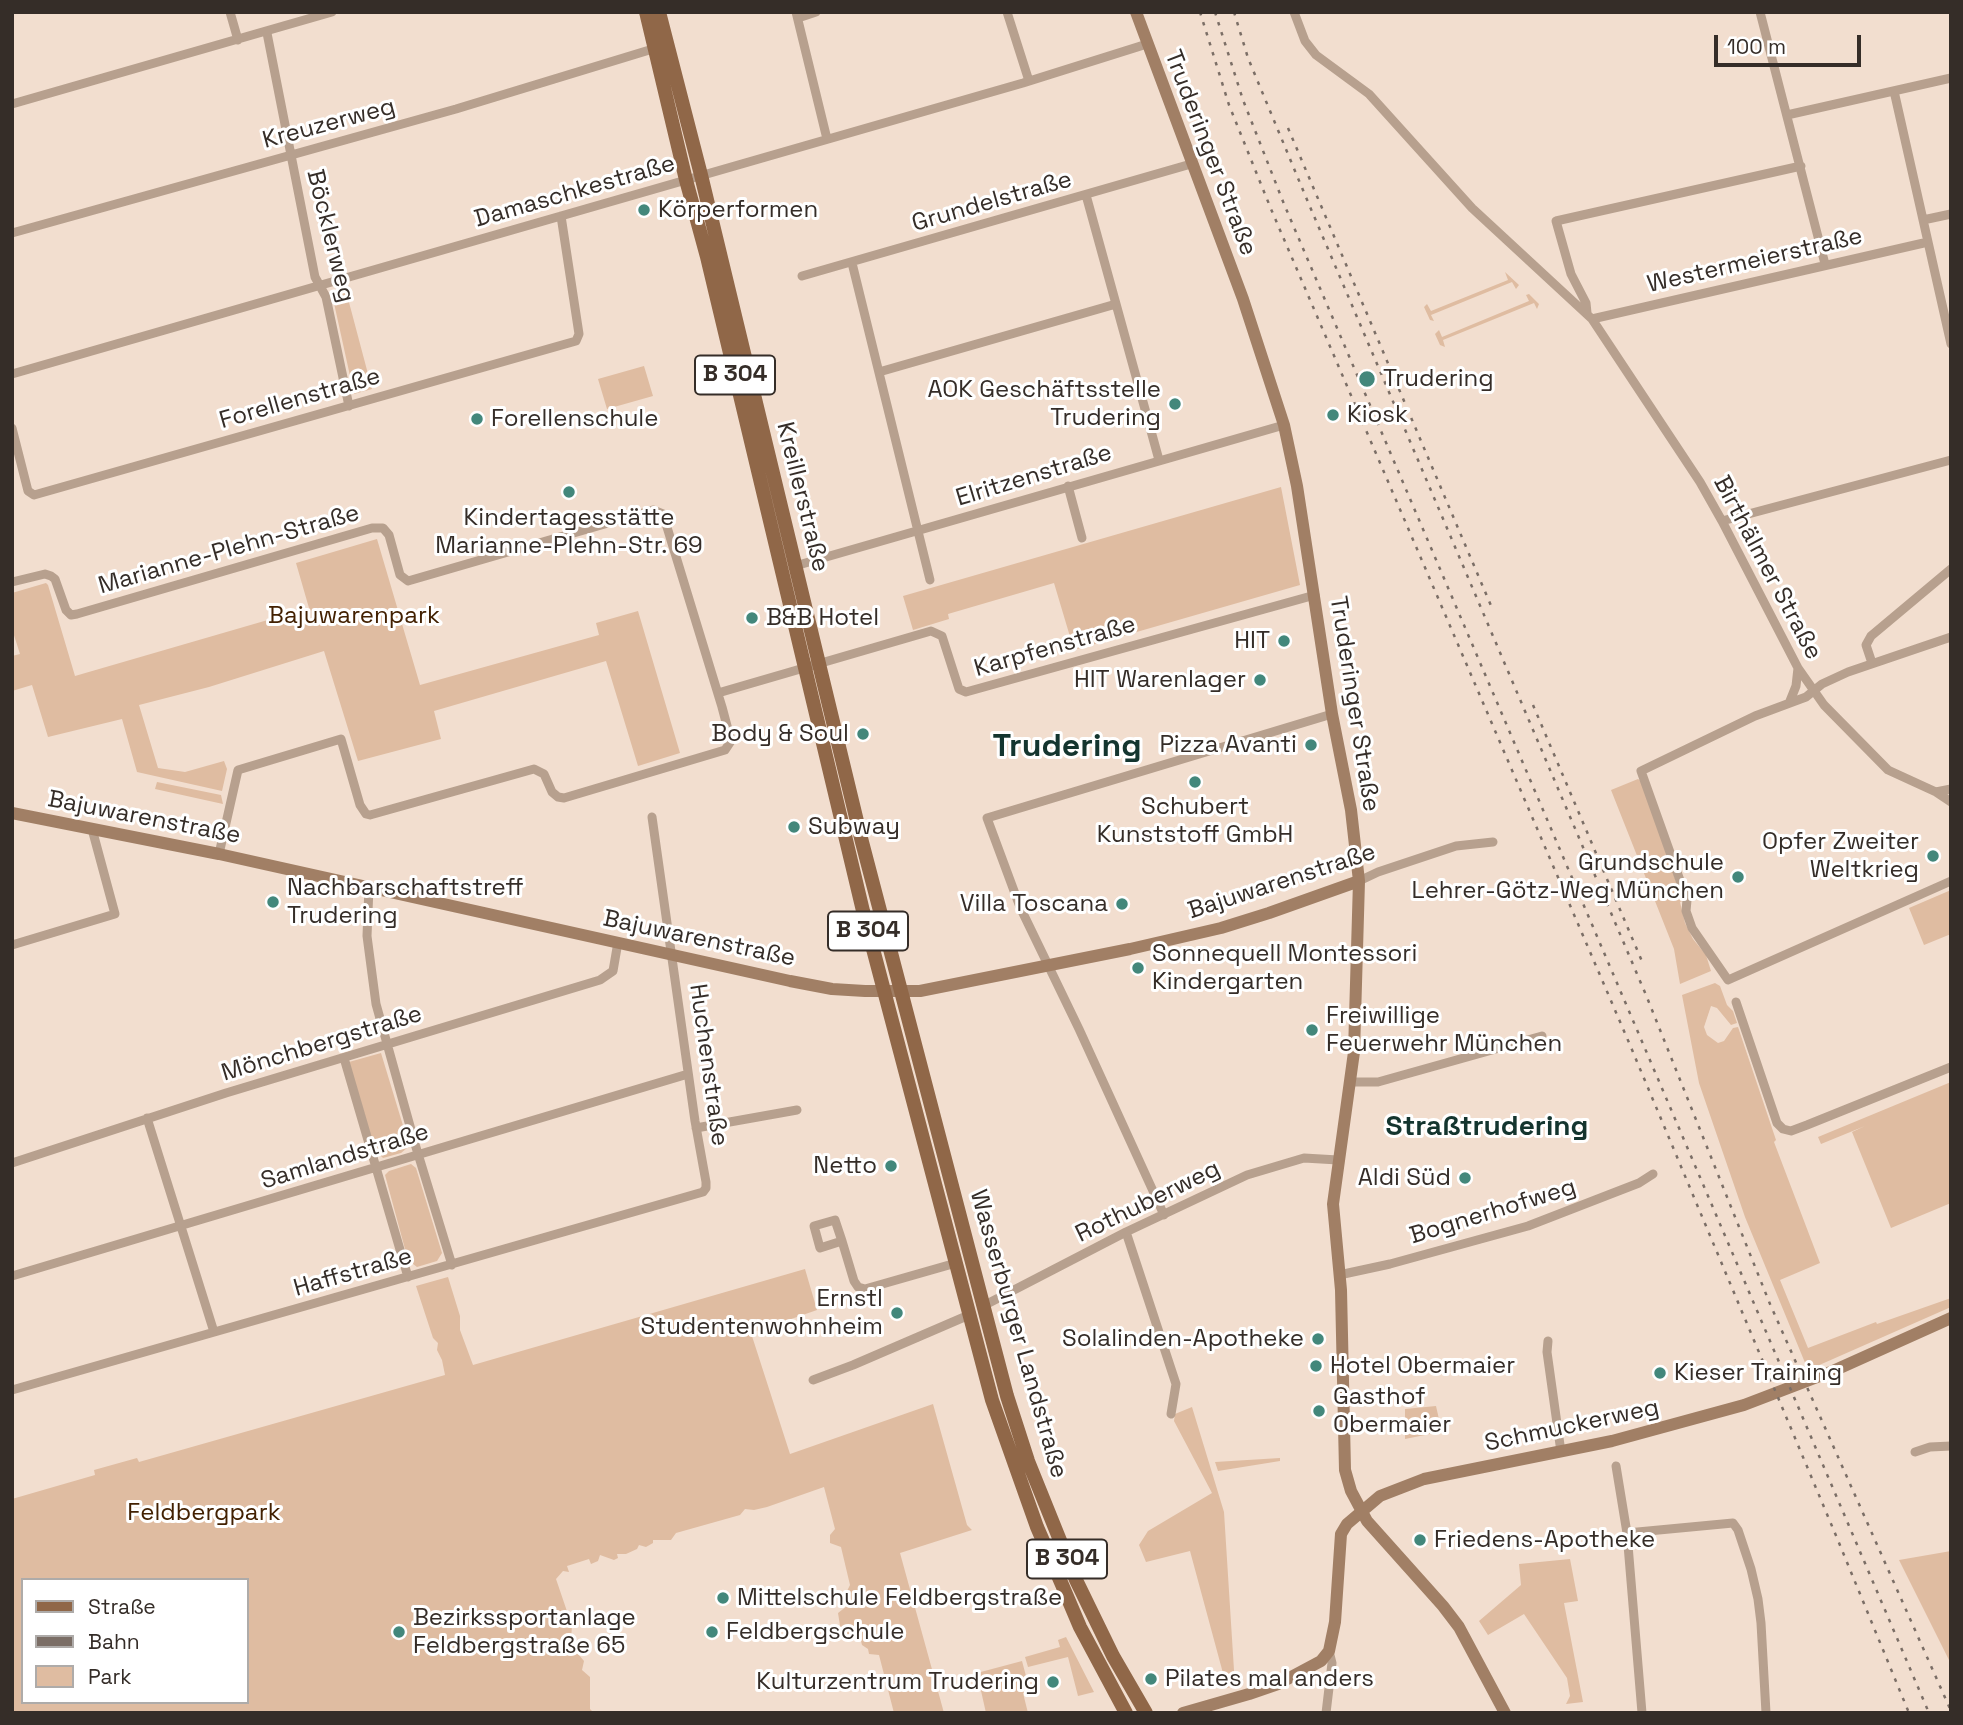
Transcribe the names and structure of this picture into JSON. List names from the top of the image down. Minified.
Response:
{"streets":{"main road":["B 304","Kreillerstraße","Wasserburger Landstraße"],"street":["Kreuzerweg","Truderinger Straße","Damaschkestraße","Grundelstraße","Böcklerweg","Westermeierstraße","Forellenstraße","Elritzenstraße","Marianne-Plehn-Straße","Birthälmer Straße","Karpfenstraße","Bajuwarenstraße","Mönchbergstraße","Huchenstraße","Samlandstraße","Rothuberweg","Bognerhofweg","Haffstraße","Schmuckerweg"]},"crossings":[["Kreuzerweg","Böcklerweg"],["Kreuzerweg","Kreillerstraße"],["Truderinger Straße","Damaschkestraße"],["Truderinger Straße","Grundelstraße"],["Truderinger Straße","Elritzenstraße"],["Truderinger Straße","Karpfenstraße"],["Truderinger Straße","Bajuwarenstraße"],["Truderinger Straße","Rothuberweg"],["Truderinger Straße","Bognerhofweg"],["Truderinger Straße","Schmuckerweg"],["Damaschkestraße","Böcklerweg"],["Damaschkestraße","Forellenstraße"],["Damaschkestraße","Kreillerstraße"],["Böcklerweg","Forellenstraße"],["Westermeierstraße","Birthälmer Straße"],["Elritzenstraße","Kreillerstraße"],["Kreillerstraße","Karpfenstraße"],["Kreillerstraße","Bajuwarenstraße"],["Kreillerstraße","Wasserburger Landstraße"],["Bajuwarenstraße","Mönchbergstraße"],["Bajuwarenstraße","Huchenstraße"],["Bajuwarenstraße","Wasserburger Landstraße"],["Huchenstraße","Samlandstraße"],["Huchenstraße","Haffstraße"],["Rothuberweg","Wasserburger Landstraße"]],"districts":["Trudering","Straßtrudering"],"parks":["Bajuwarenpark","Feldbergpark"],"places":["Körperformen","Trudering","AOK Geschäftsstelle Trudering","Kiosk","Forellenschule","Kindertagesstätte Marianne-Plehn-Str. 69","B&B Hotel","HIT","HIT Warenlager","Body & Soul","Pizza Avanti","Schubert Kunststoff GmbH","Subway","Opfer Zweiter Weltkrieg","Grundschule Lehrer-Götz-Weg München","Nachbarschaftstreff Trudering","Villa Toscana","Sonnequell Montessori Kindergarten","Freiwillige Feuerwehr München","Netto","Aldi Süd","Ernstl Studentenwohnheim","Solalinden-Apotheke","Hotel Obermaier","Kieser Training","Gasthof Obermaier","Friedens-Apotheke","Mittelschule Feldbergstraße","Bezirkssportanlage Feldbergstraße 65","Feldbergschule","Pilates mal anders","Kulturzentrum Trudering"],"legend":["Straße","Bahn","Park"],"scale_bar":"100 m"}
